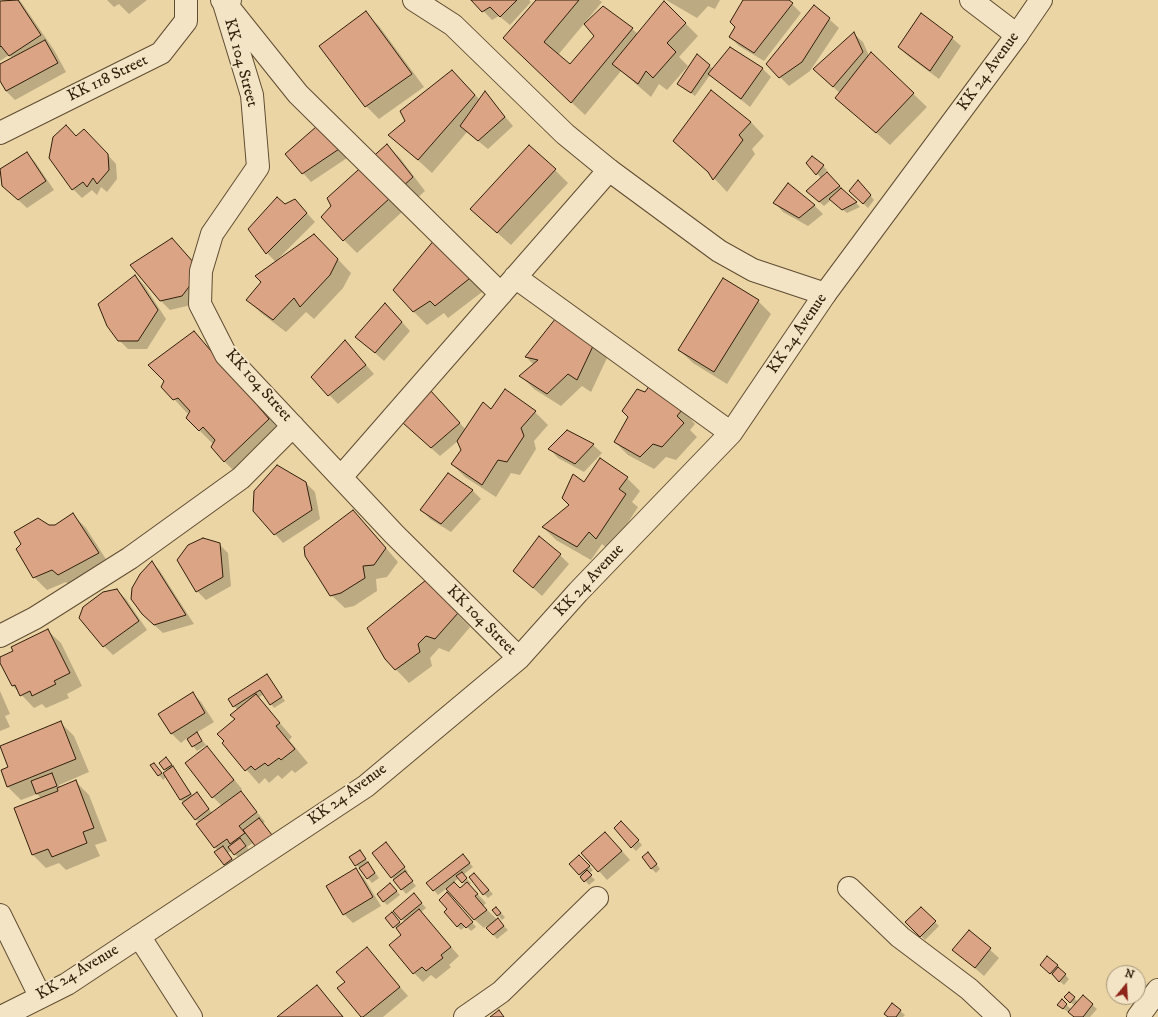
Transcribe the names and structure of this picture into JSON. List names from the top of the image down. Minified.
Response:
{"streets":{"street":["KK 104 Street","KK 24 Avenue","KK 118 Street"]},"crossings":[["KK 104 Street","KK 24 Avenue"]],"north":"top"}
